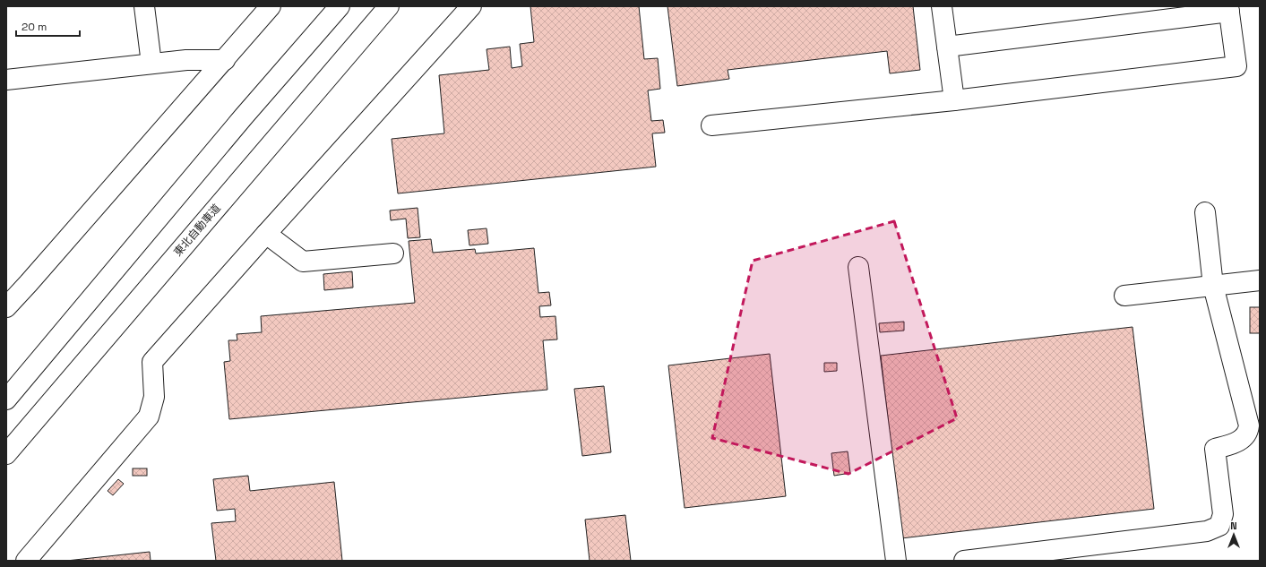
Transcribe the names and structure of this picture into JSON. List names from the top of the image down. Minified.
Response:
{"streets":{"main road":["東北自動車道"]},"scale_bar":"20 m","north":"top"}
